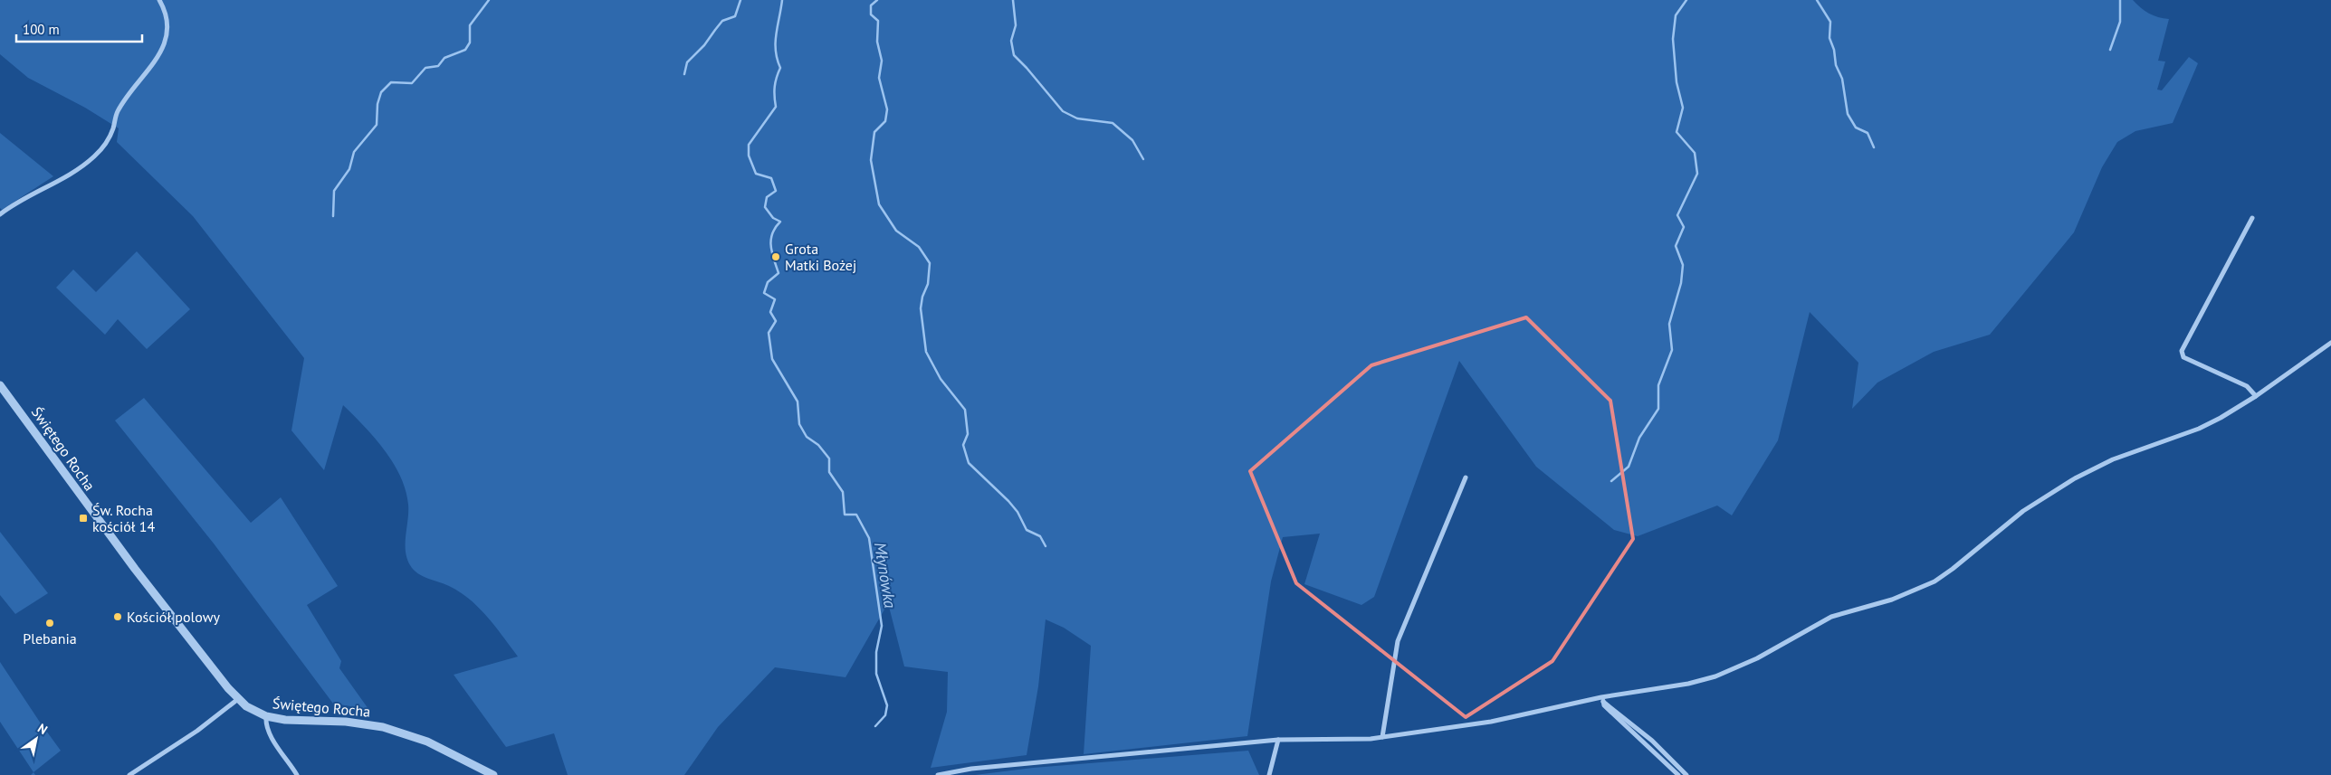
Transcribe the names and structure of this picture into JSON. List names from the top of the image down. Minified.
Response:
{"streets":{"street":["Świętego Rocha"]},"water":["Młynówka"],"places":{"other":["Grota Matki Bożej","Kościół polowy","Plebania"],"transit":["Św. Rocha kościół 14"]},"scale_bar":"100 m","north":"top right"}
